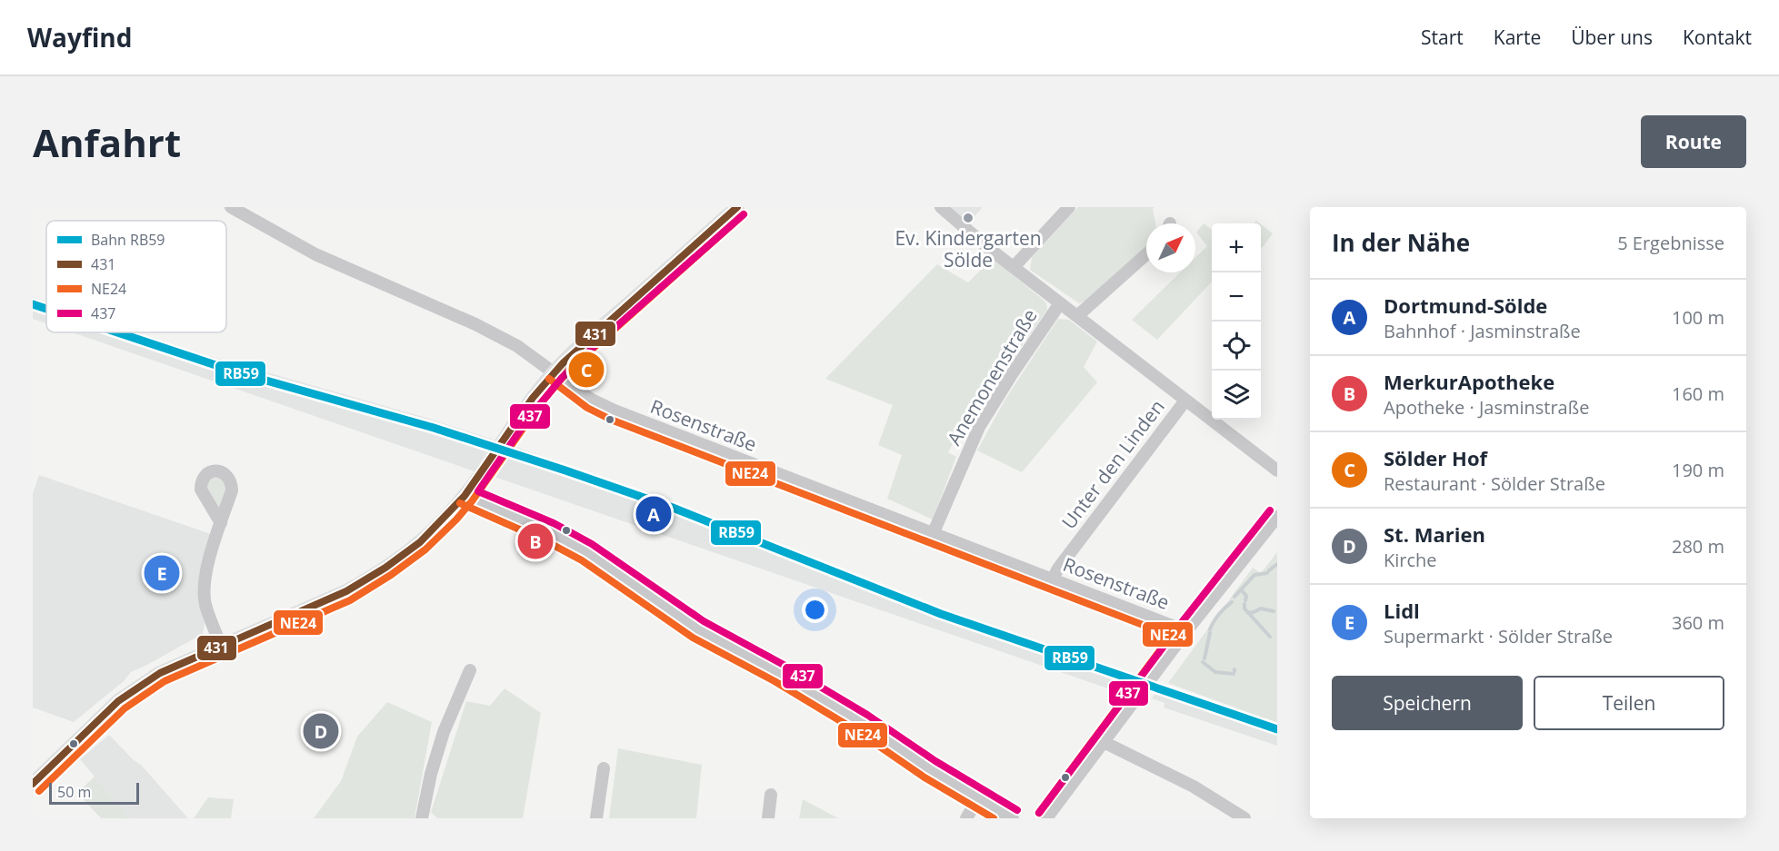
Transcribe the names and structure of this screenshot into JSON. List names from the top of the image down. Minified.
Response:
{"streets":{"street":["Anemonenstraße","Rosenstraße","Unter den Linden"]},"crossings":[["Anemonenstraße","Rosenstraße"],["Rosenstraße","Unter den Linden"]],"places":["Ev. Kindergarten Sölde"],"lines":["transit line 431","transit line NE24","transit line 437","rail line RB59"],"legend":["Bahn RB59","431","NE24","437"],"scale_bar":"50 m","north":"top right","page":{"header":"Wayfind","nav":["Start","Karte","Über uns","Kontakt"],"buttons":["Route",["Speichern","Teilen"]],"title":"Anfahrt","heading":["In der Nähe","5 Ergebnisse"],"map_buttons":["+","−"],"list":[{"mark":"A","name":"Dortmund-Sölde","note":"Bahnhof · Jasminstraße","value":"100 m"},{"mark":"B","name":"MerkurApotheke","note":"Apotheke · Jasminstraße","value":"160 m"},{"mark":"C","name":"Sölder Hof","note":"Restaurant · Sölder Straße","value":"190 m"},{"mark":"D","name":"St. Marien","note":"Kirche","value":"280 m"},{"mark":"E","name":"Lidl","note":"Supermarkt · Sölder Straße","value":"360 m"}],"pins":["C","A","B","E","D"],"scale":"50 m"}}
